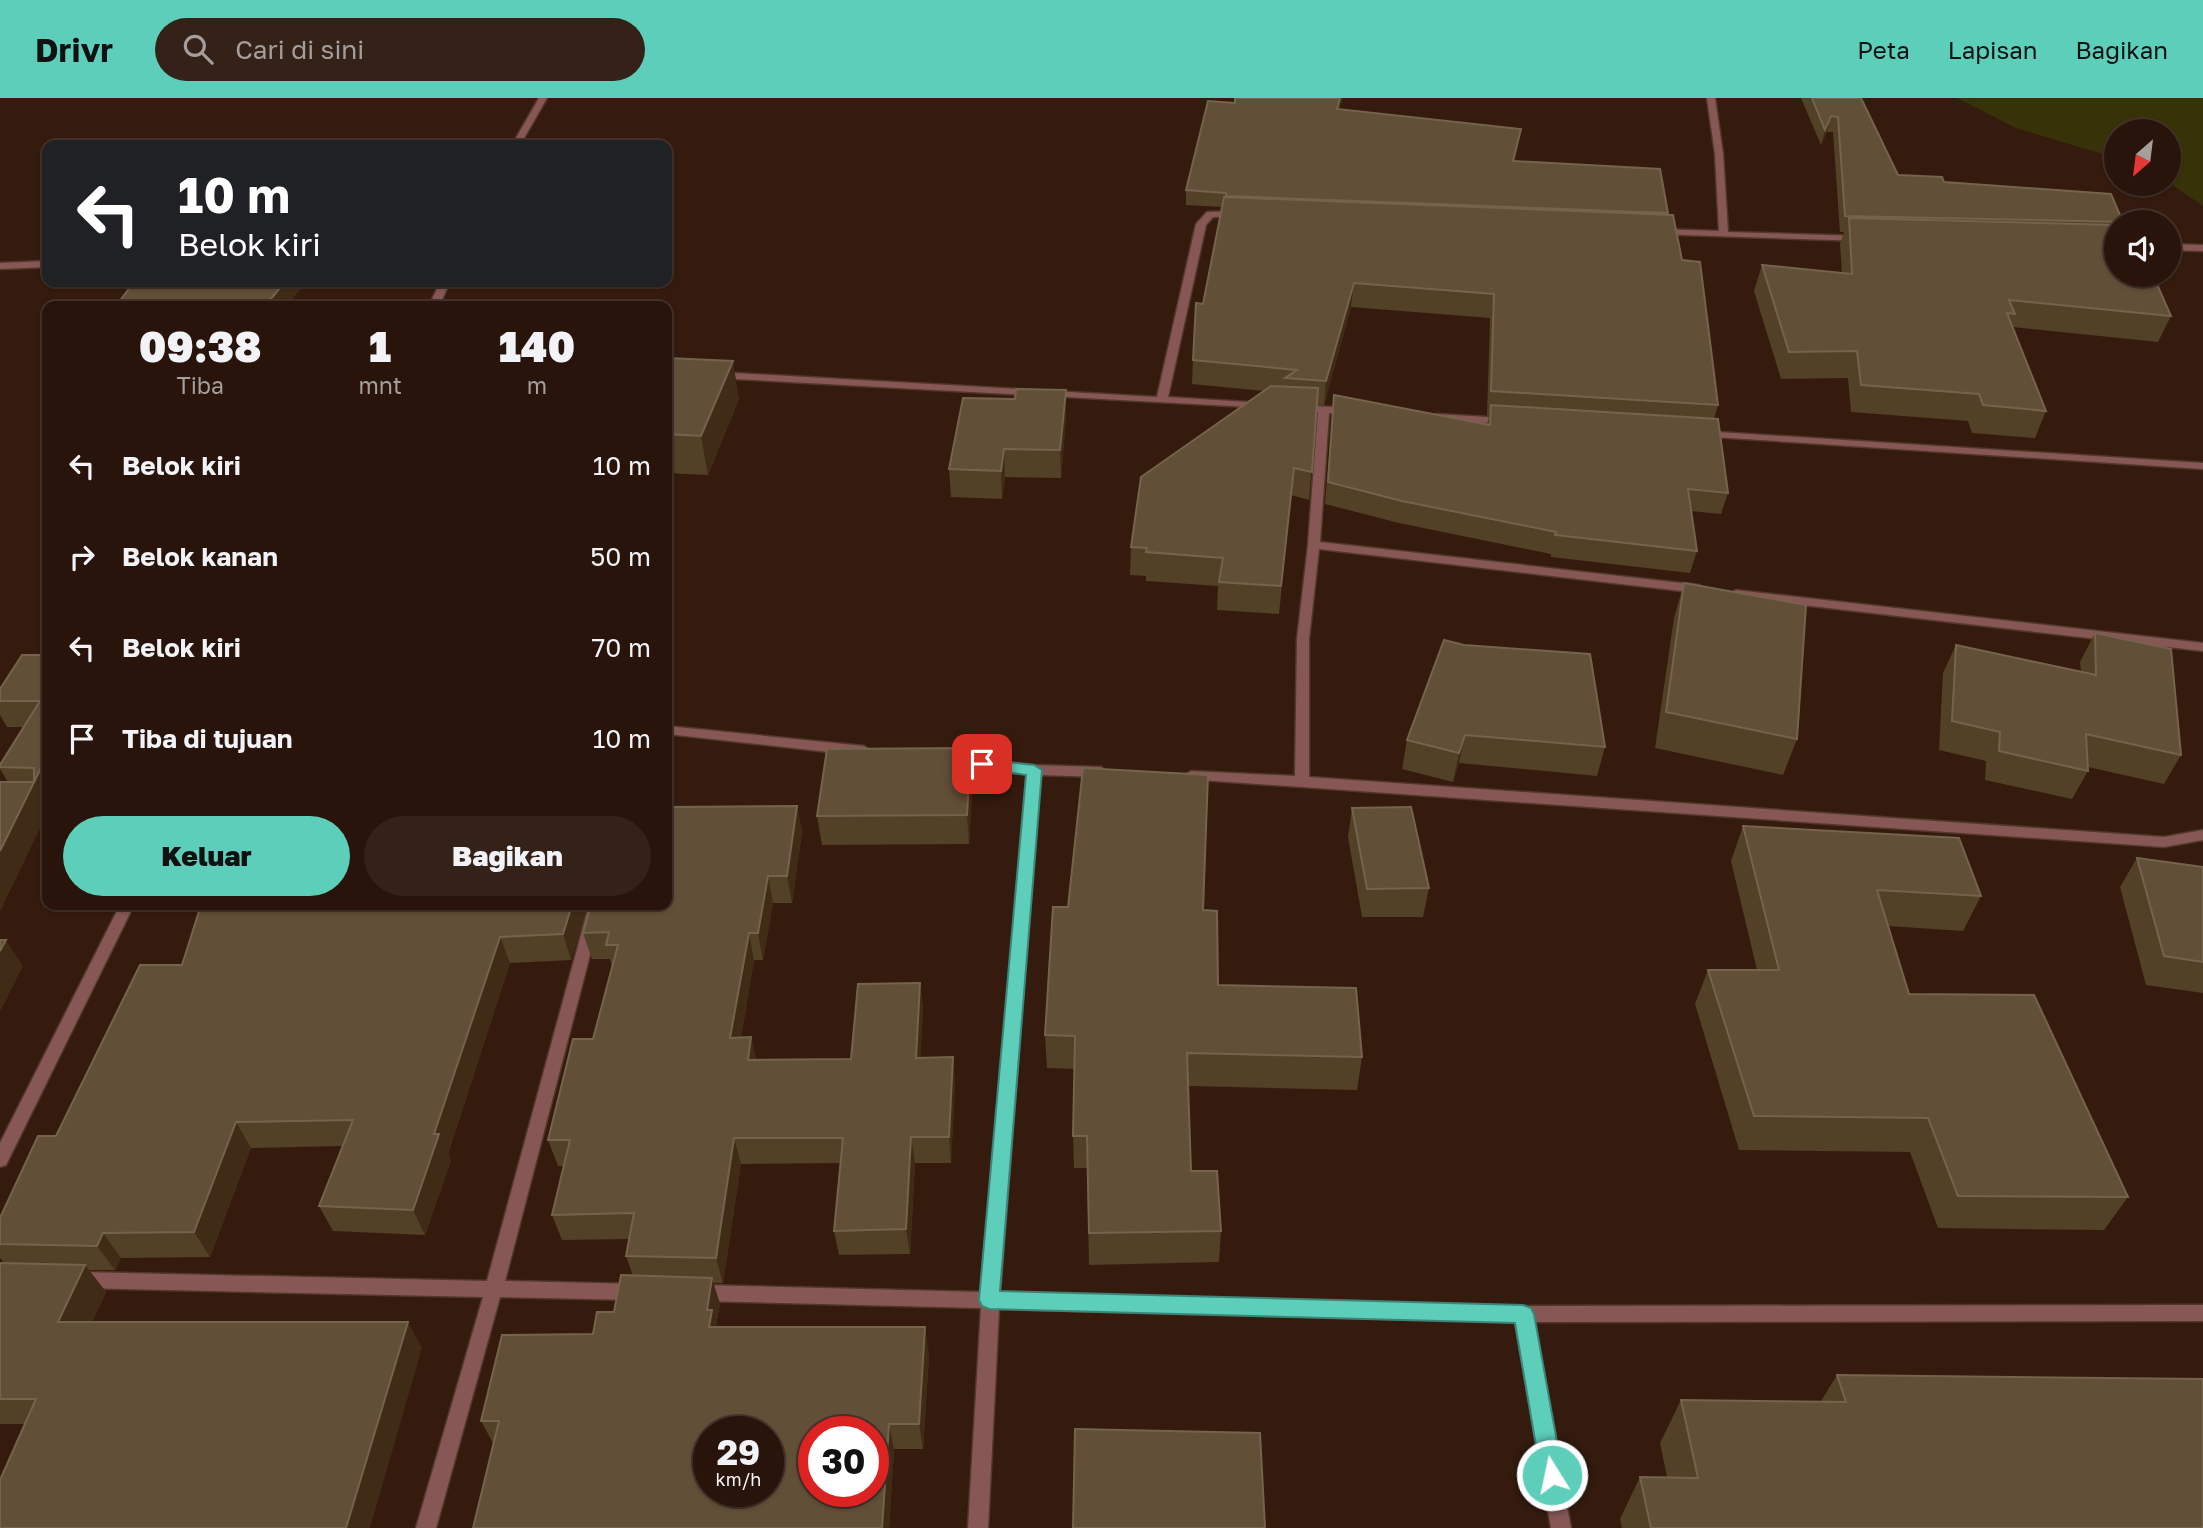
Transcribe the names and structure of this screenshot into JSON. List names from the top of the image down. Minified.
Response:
{"north":"bottom left","page":{"header":"Drivr","search":"Cari di sini","nav":["Peta","Lapisan","Bagikan"],"turn":["10 m","Belok kiri"],"eta":["09:38","Tiba","1","mnt","140","m"],"list":[{"name":"Belok kiri","value":"10 m"},{"name":"Belok kanan","value":"50 m"},{"name":"Belok kiri","value":"70 m"},{"name":"Tiba di tujuan","value":"10 m"}],"buttons":["Keluar","Bagikan"],"speed":"29 km/h","limit":"30"}}
